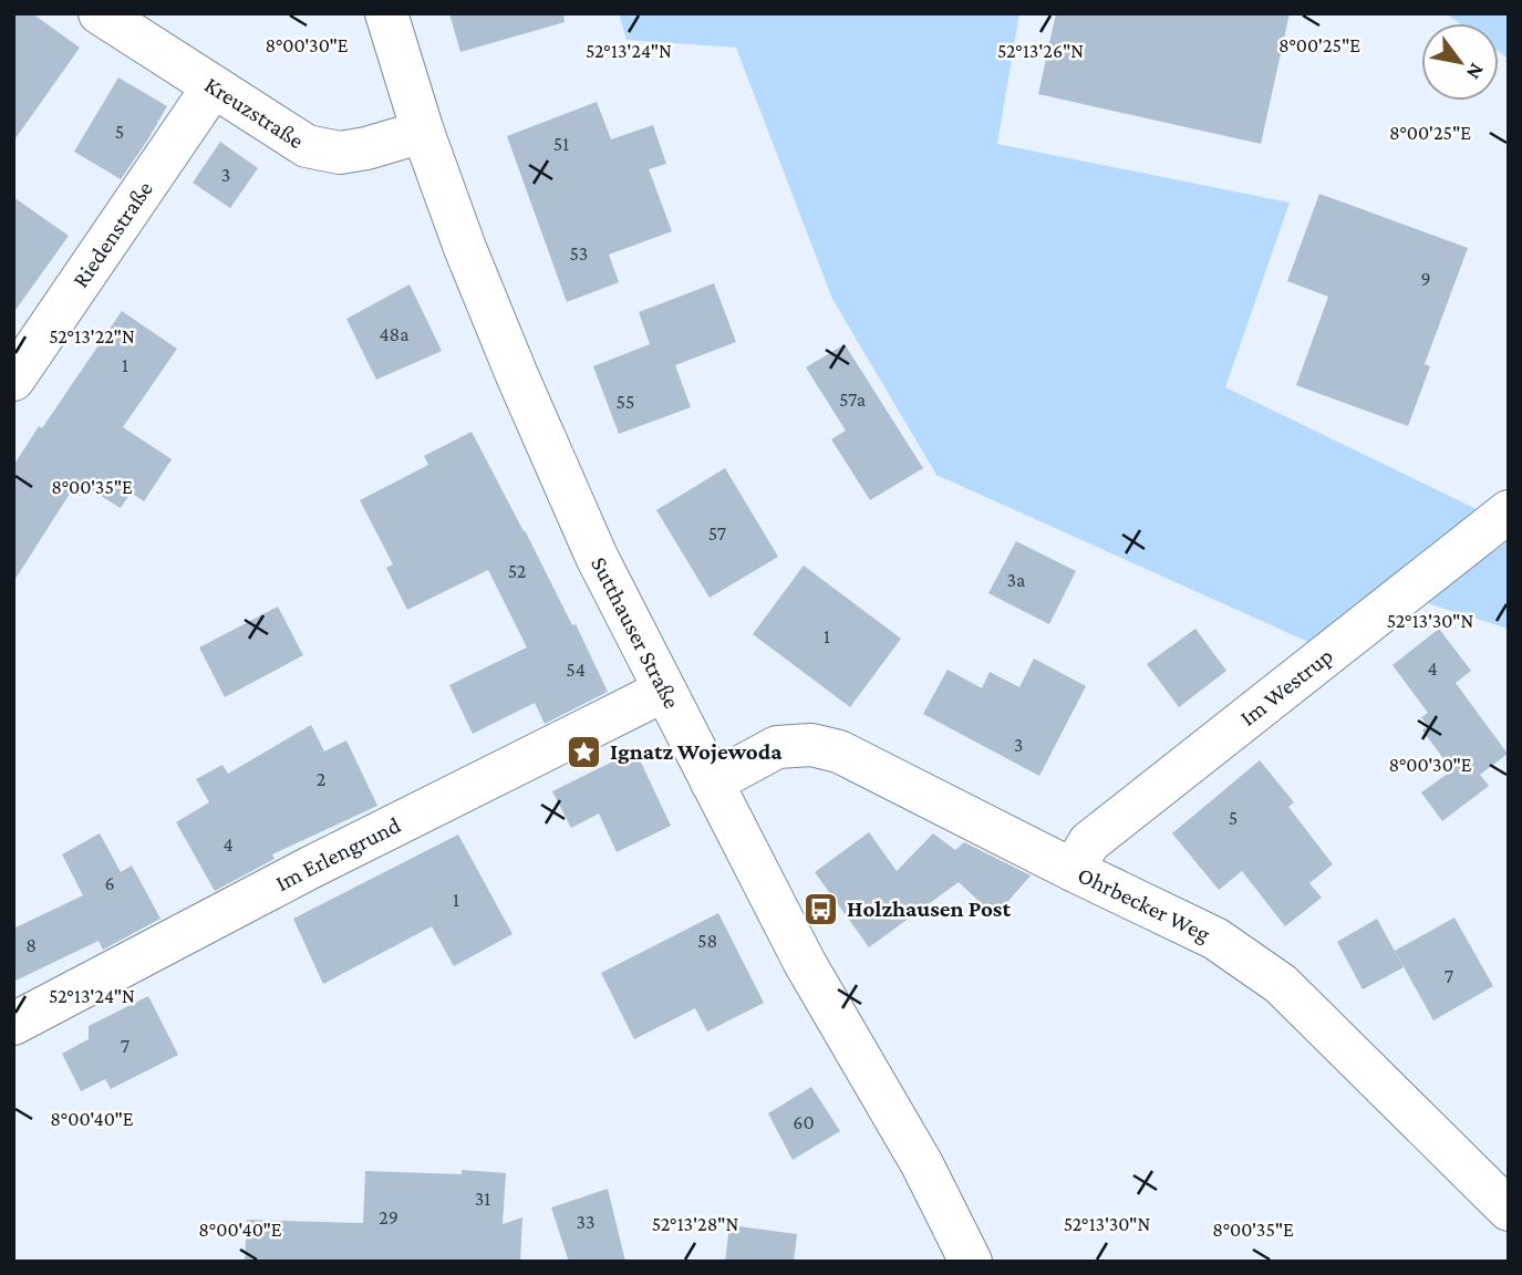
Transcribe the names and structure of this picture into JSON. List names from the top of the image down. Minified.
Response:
{"streets":{"street":["Kreuzstraße","Riedenstraße","Sutthauser Straße","Im Westrup","Im Erlengrund","Ohrbecker Weg"]},"crossings":[["Kreuzstraße","Riedenstraße"],["Kreuzstraße","Sutthauser Straße"],["Sutthauser Straße","Im Erlengrund"],["Sutthauser Straße","Ohrbecker Weg"],["Im Westrup","Ohrbecker Weg"]],"places":{"place":["Ignatz Wojewoda"],"bus stop":["Holzhausen Post"]},"house_numbers":["5","51","3","53","9","48a","1","57a","55","57","52","3a","1","4","54","3","2","5","4","6","1","58","8","7","7","60","31","29","33"],"north":"bottom right","coordinates":["8°00'25\"E","8°00'30\"E","52°13'24\"N","52°13'26\"N","52°13'22\"N","8°00'35\"E","52°13'30\"N","8°00'40\"E","52°13'28\"N"]}
